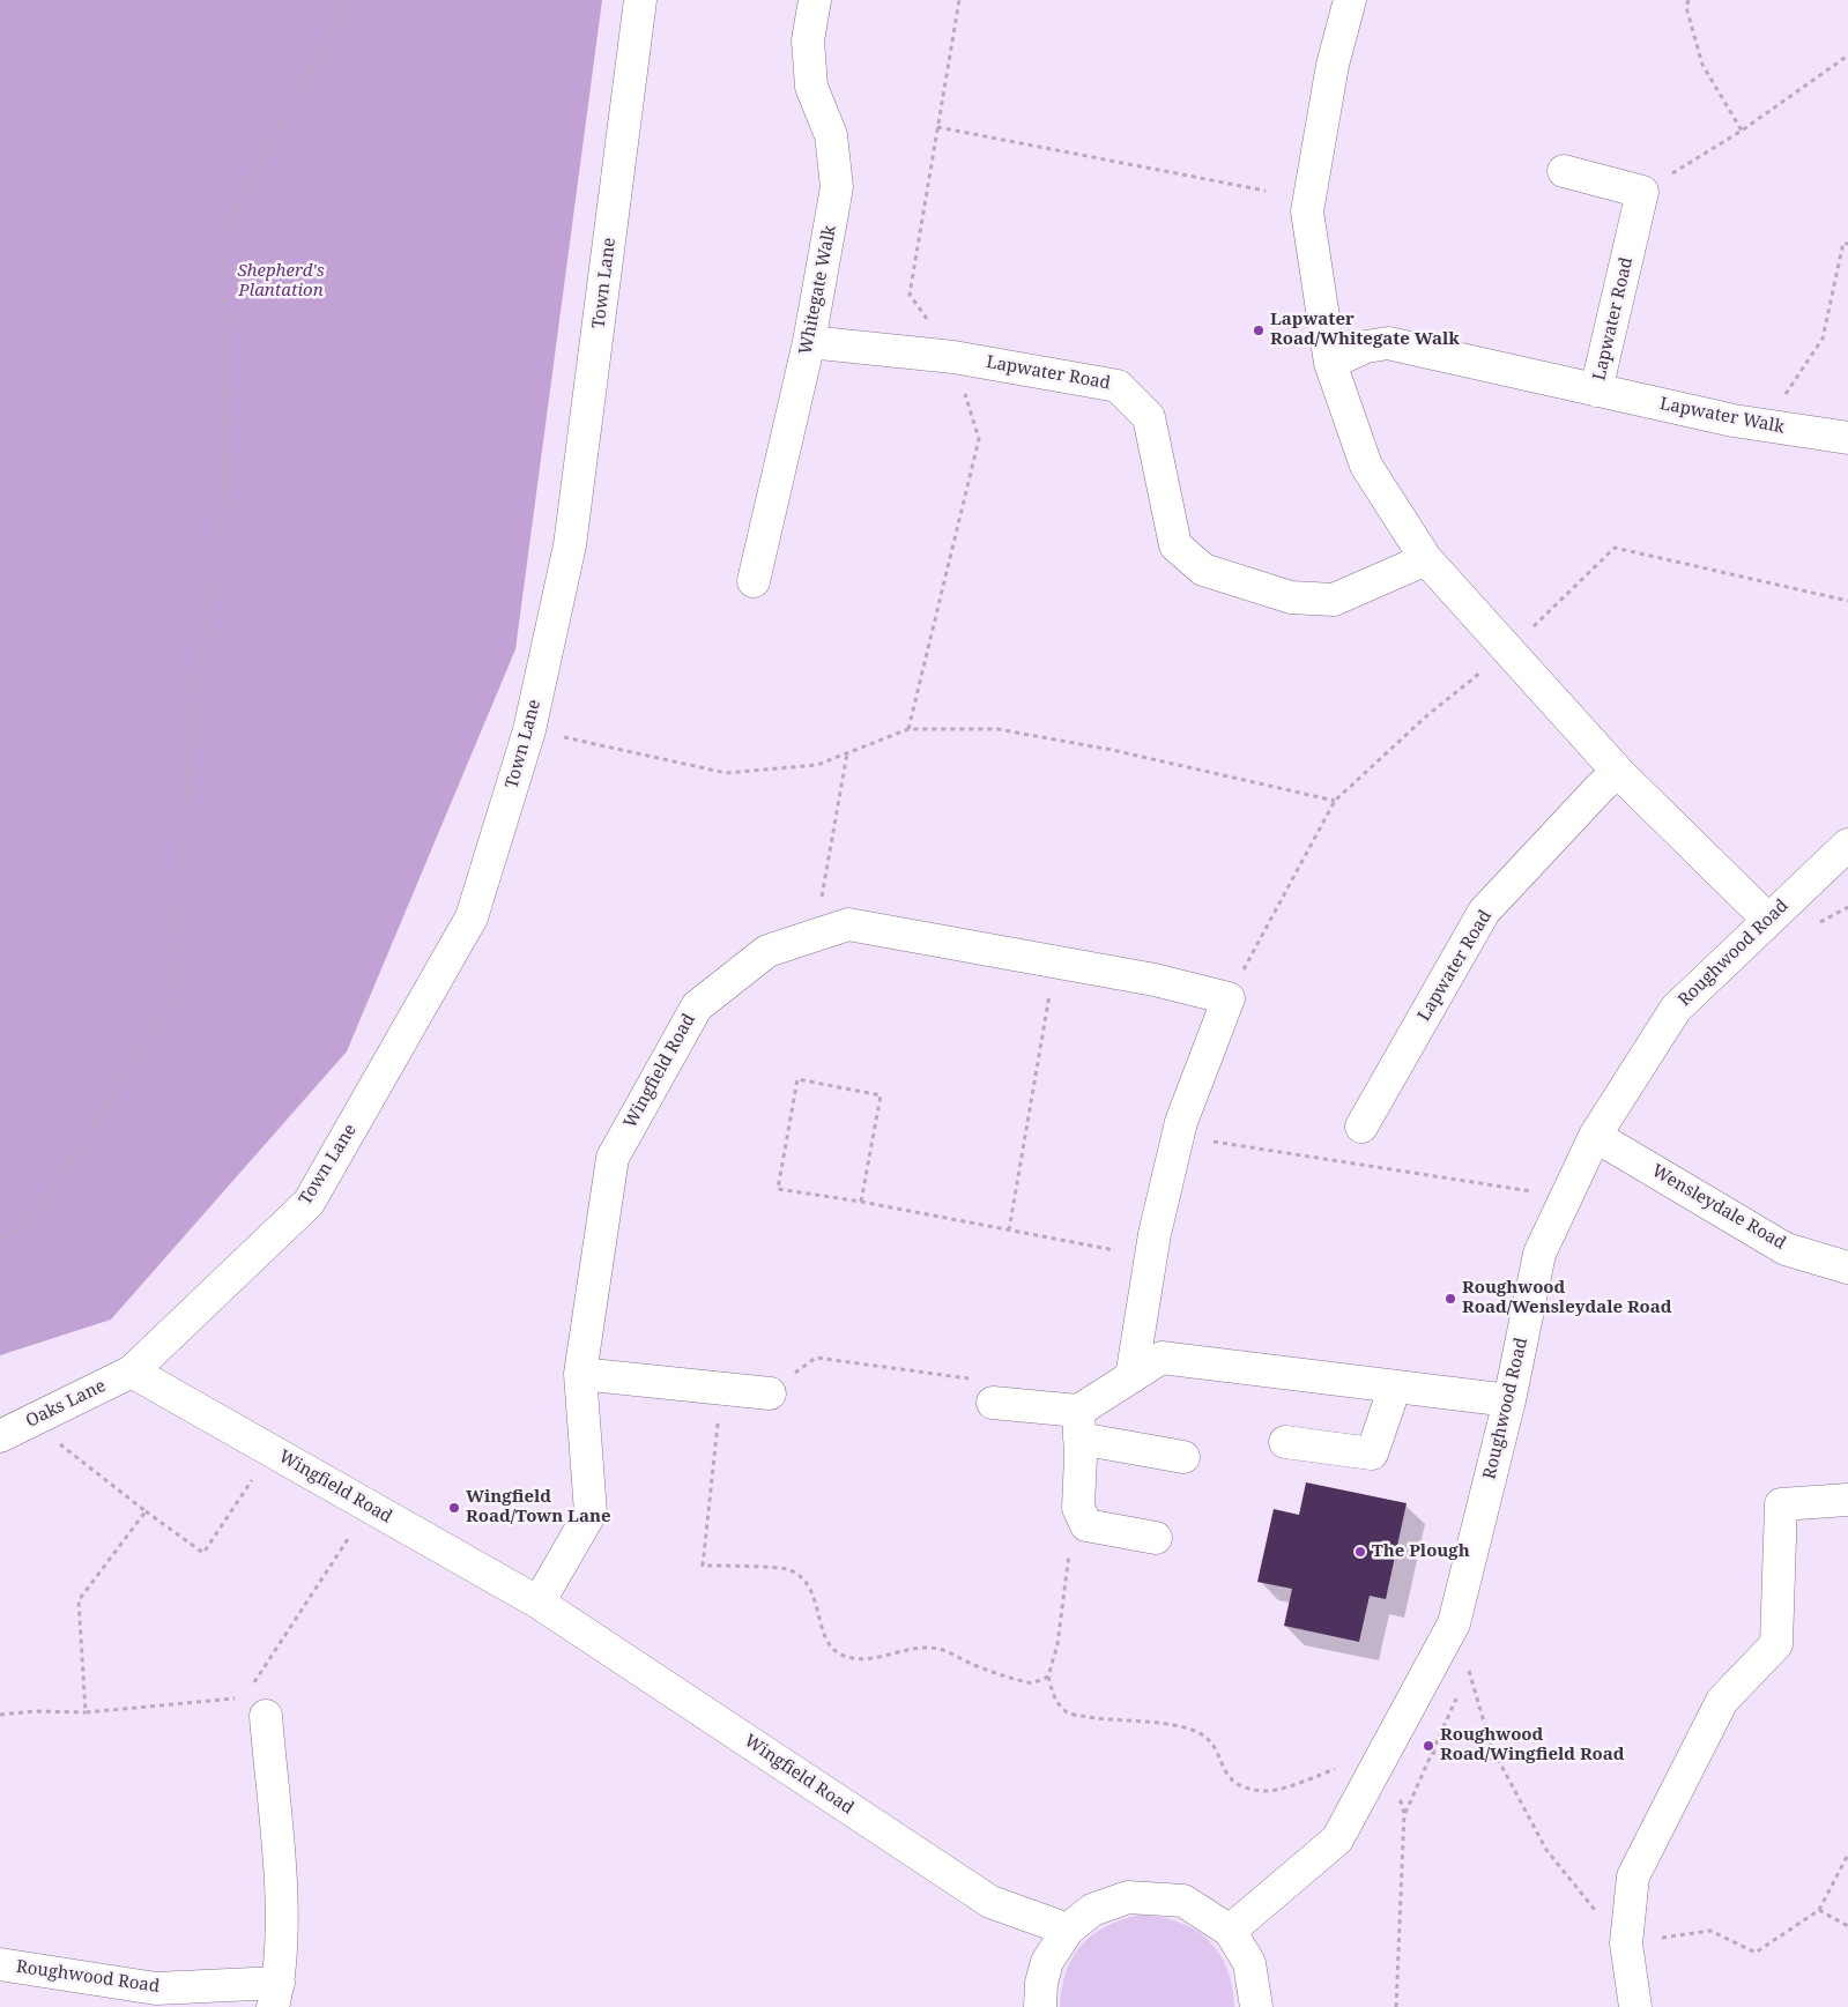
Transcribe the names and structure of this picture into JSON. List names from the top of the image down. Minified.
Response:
{"streets":{"street":["Town Lane","Whitegate Walk","Lapwater Road","Lapwater Walk","Roughwood Road","Wingfield Road","Wensleydale Road","Oaks Lane"]},"crossings":[["Town Lane","Wingfield Road"],["Town Lane","Oaks Lane"],["Whitegate Walk","Lapwater Road"],["Lapwater Road","Lapwater Walk"],["Roughwood Road","Wensleydale Road"],["Wingfield Road","Oaks Lane"]],"parks":["Shepherd's Plantation"],"places":["Lapwater Road/Whitegate Walk","Roughwood Road/Wensleydale Road","Wingfield Road/Town Lane","The Plough","Roughwood Road/Wingfield Road"]}
